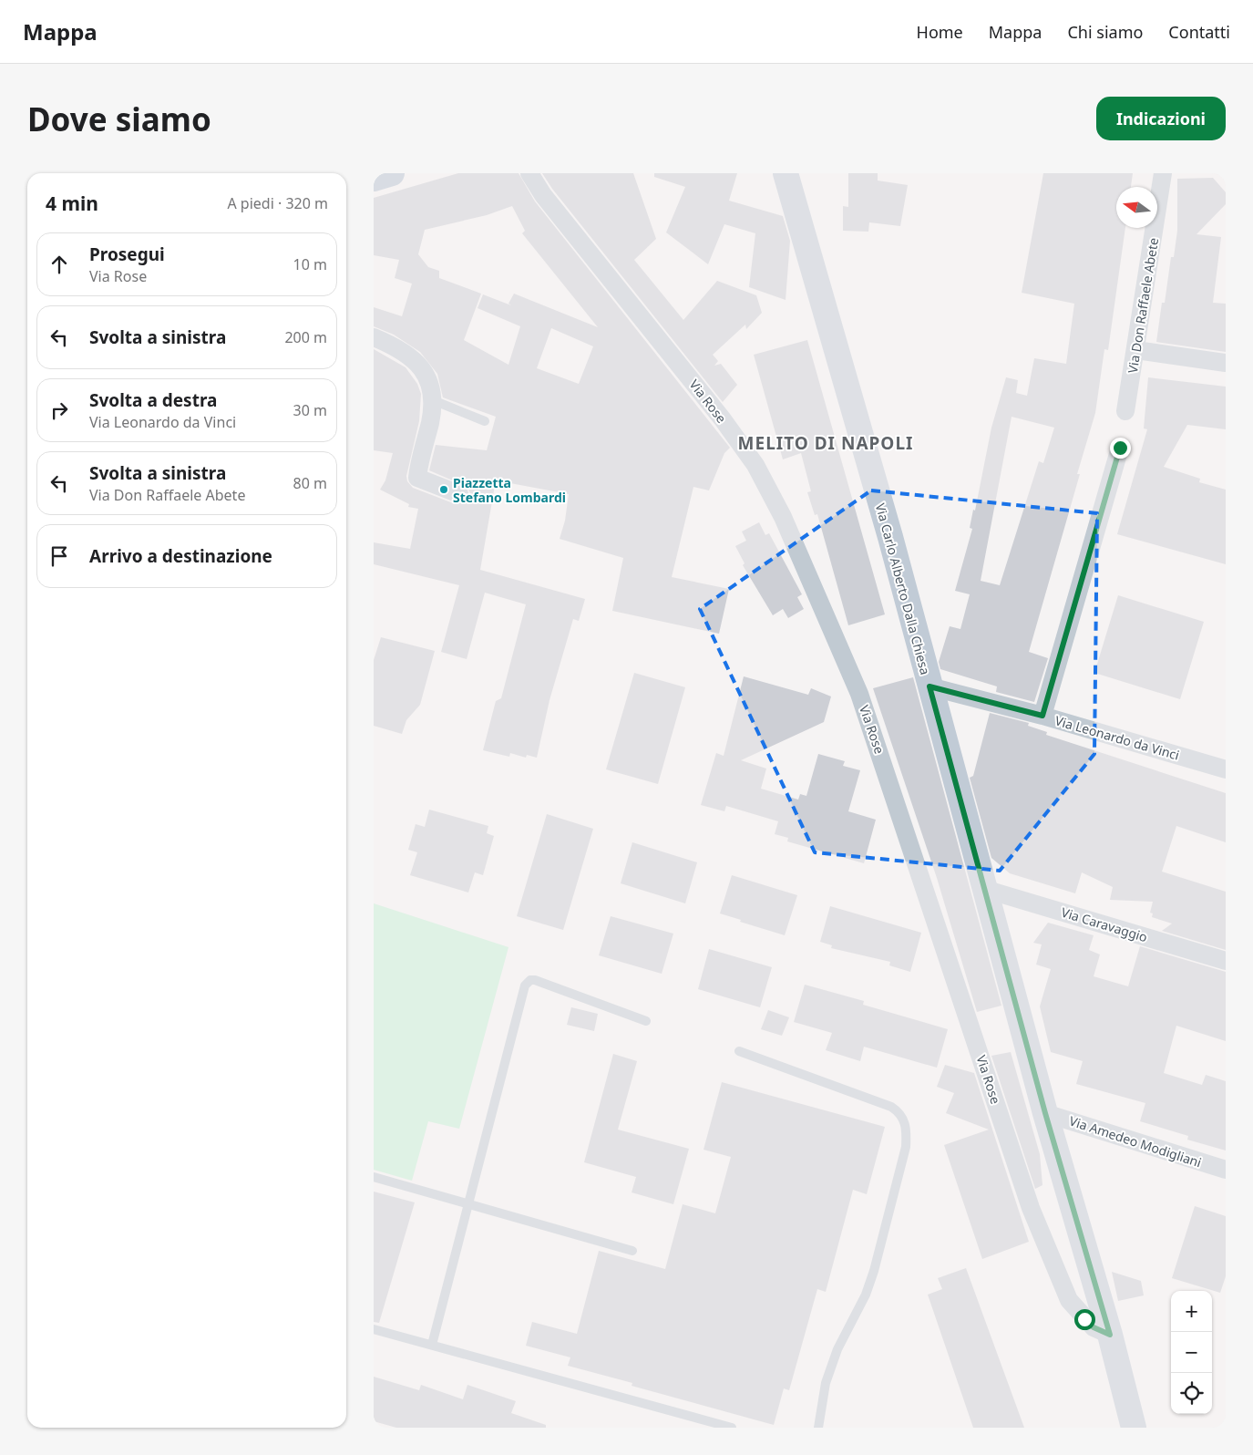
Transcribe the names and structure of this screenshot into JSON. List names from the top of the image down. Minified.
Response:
{"streets":{"street":["Via Don Raffaele Abete","Via Rose","Via Carlo Alberto Dalla Chiesa","Via Leonardo da Vinci","Via Caravaggio","Via Amedeo Modigliani"]},"crossings":[["Via Rose","Via Carlo Alberto Dalla Chiesa"],["Via Carlo Alberto Dalla Chiesa","Via Leonardo da Vinci"],["Via Carlo Alberto Dalla Chiesa","Via Caravaggio"],["Via Carlo Alberto Dalla Chiesa","Via Amedeo Modigliani"]],"districts":["MELITO DI NAPOLI"],"places":["Piazzetta Stefano Lombardi"],"north":"left","page":{"header":"Mappa","nav":["Home","Mappa","Chi siamo","Contatti"],"buttons":"Indicazioni","title":"Dove siamo","heading":["4 min","A piedi · 320 m"],"list":[["Prosegui","Via Rose","10 m"],["Svolta a sinistra","200 m"],["Svolta a destra","Via Leonardo da Vinci","30 m"],["Svolta a sinistra","Via Don Raffaele Abete","80 m"],"Arrivo a destinazione"],"map_buttons":["+","−"]}}
